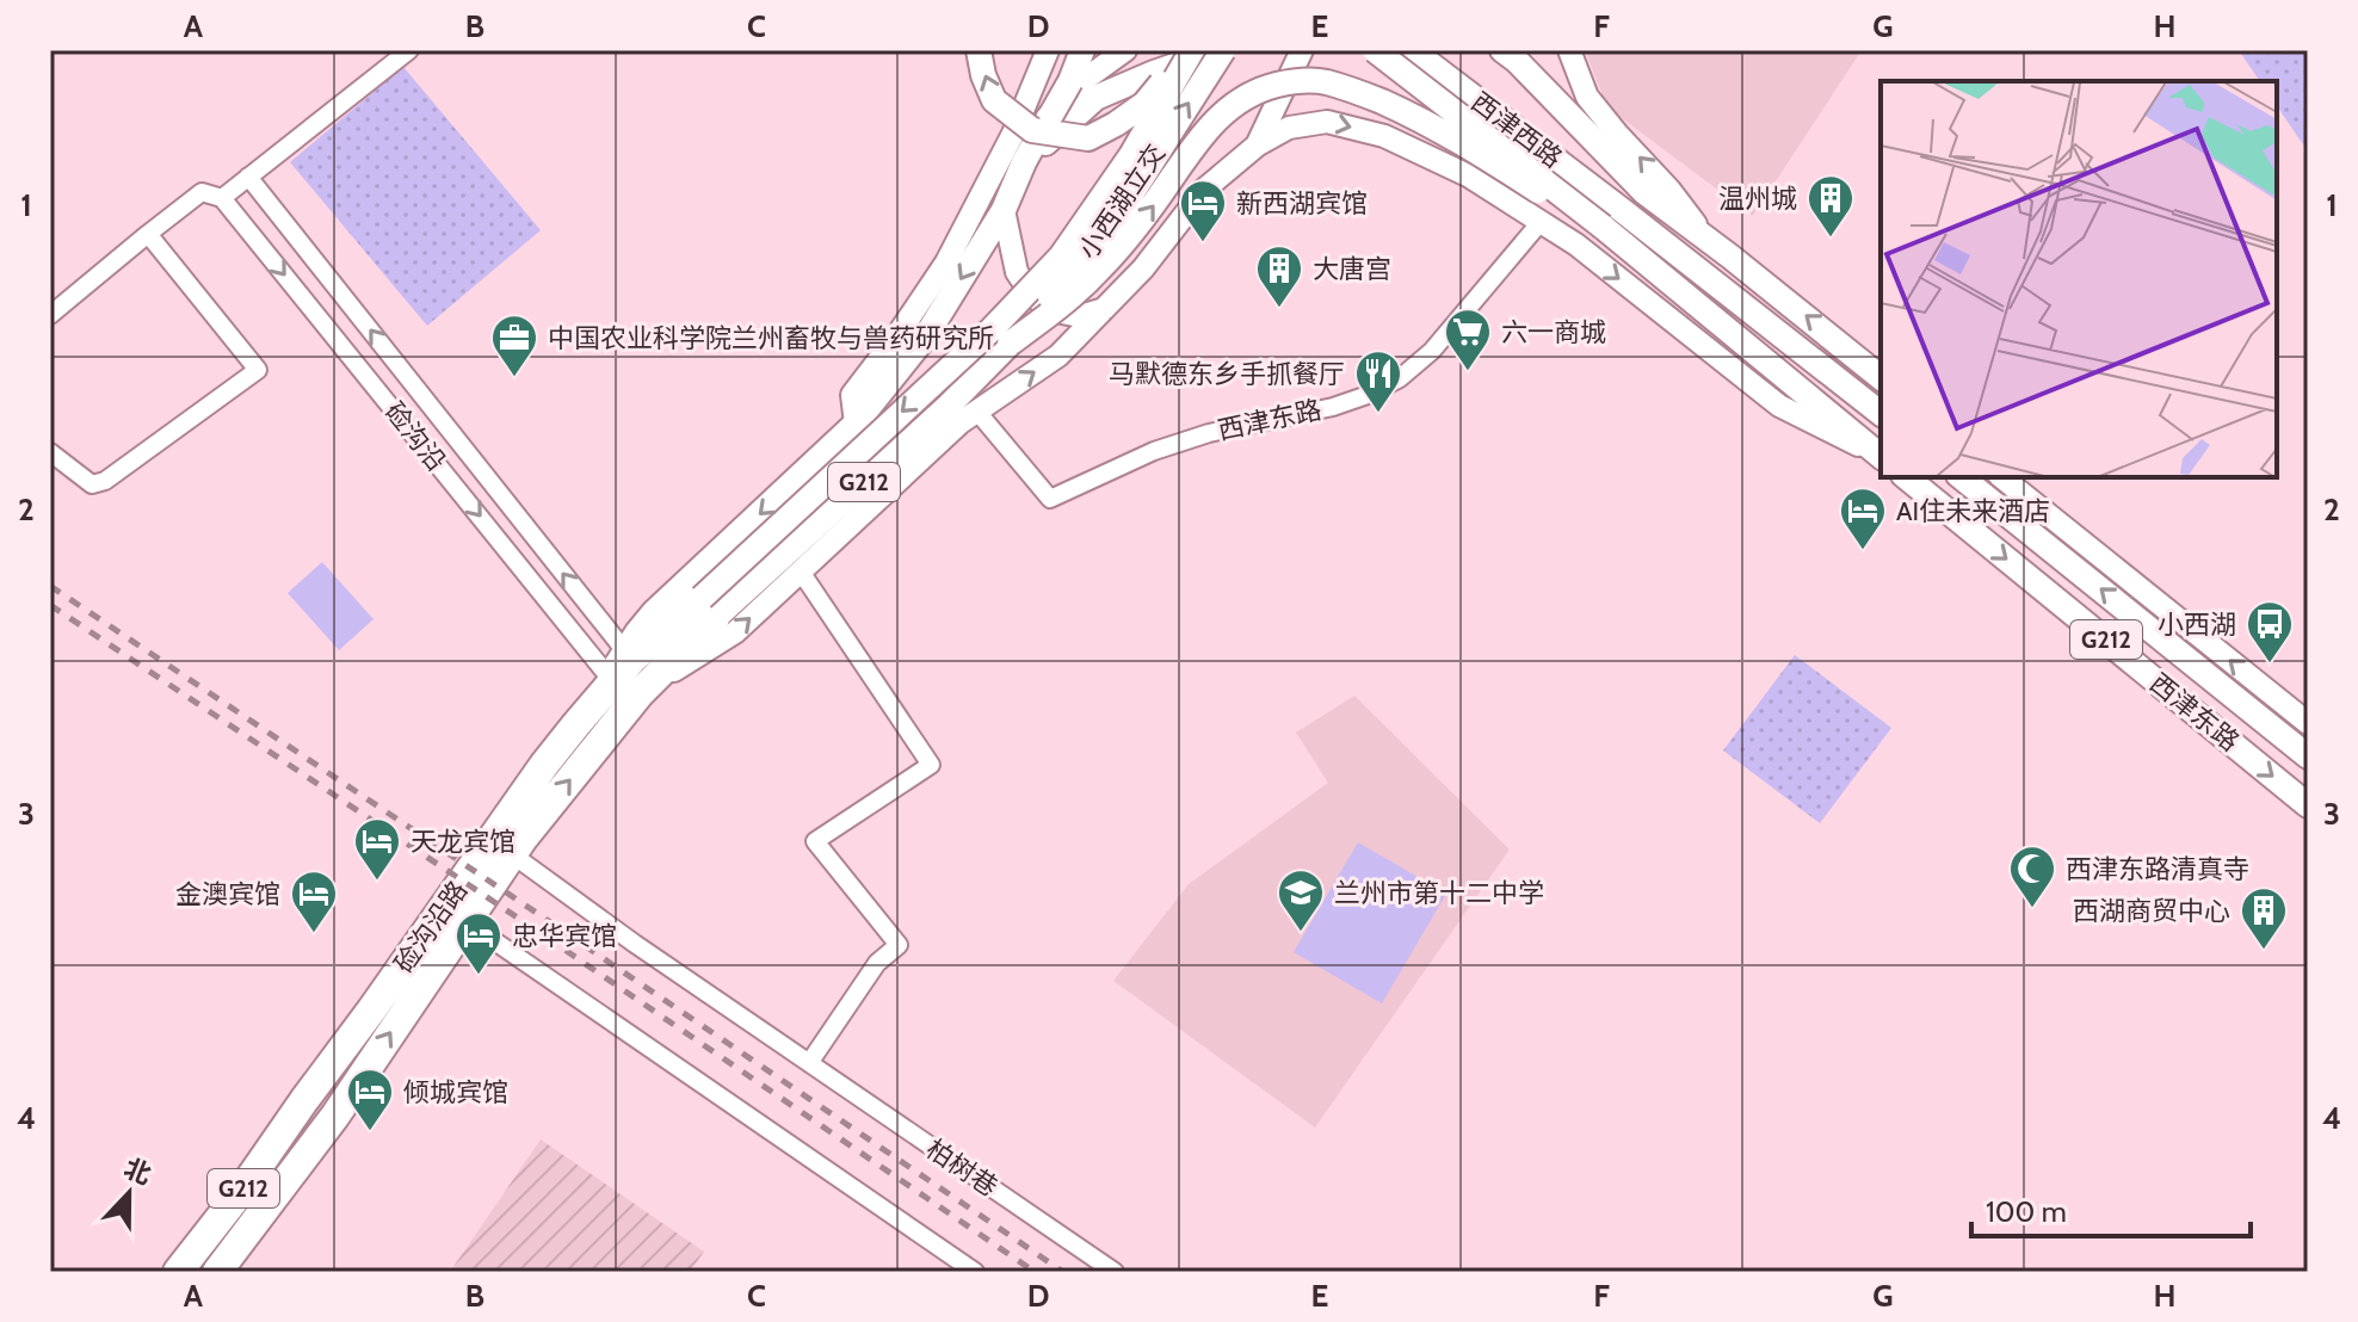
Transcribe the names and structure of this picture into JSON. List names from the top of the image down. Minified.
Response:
{"streets":{"highway":["G212","硷沟沿路"],"main road":["西津西路","小西湖立交","西津东路"],"street":["硷沟沿","柏树巷"]},"crossings":[["小西湖立交","G212"],["G212","硷沟沿路"],["硷沟沿路","柏树巷"]],"places":{"building":["温州城","大唐宫","西湖商贸中心"],"hotel":["新西湖宾馆","AI住未来酒店","天龙宾馆","金澳宾馆","忠华宾馆","倾城宾馆"],"supermarket":["六一商城"],"office":["中国农业科学院兰州畜牧与兽药研究所"],"restaurant":["马默德东乡手抓餐厅"],"bus stop":["小西湖"],"mosque":["西津东路清真寺"],"school or university":["兰州市第十二中学"]},"scale_bar":"100 m","north":"top","grid":{"columns":["A","B","C","D","E","F","G","H"],"rows":["1","2","3","4"]}}
